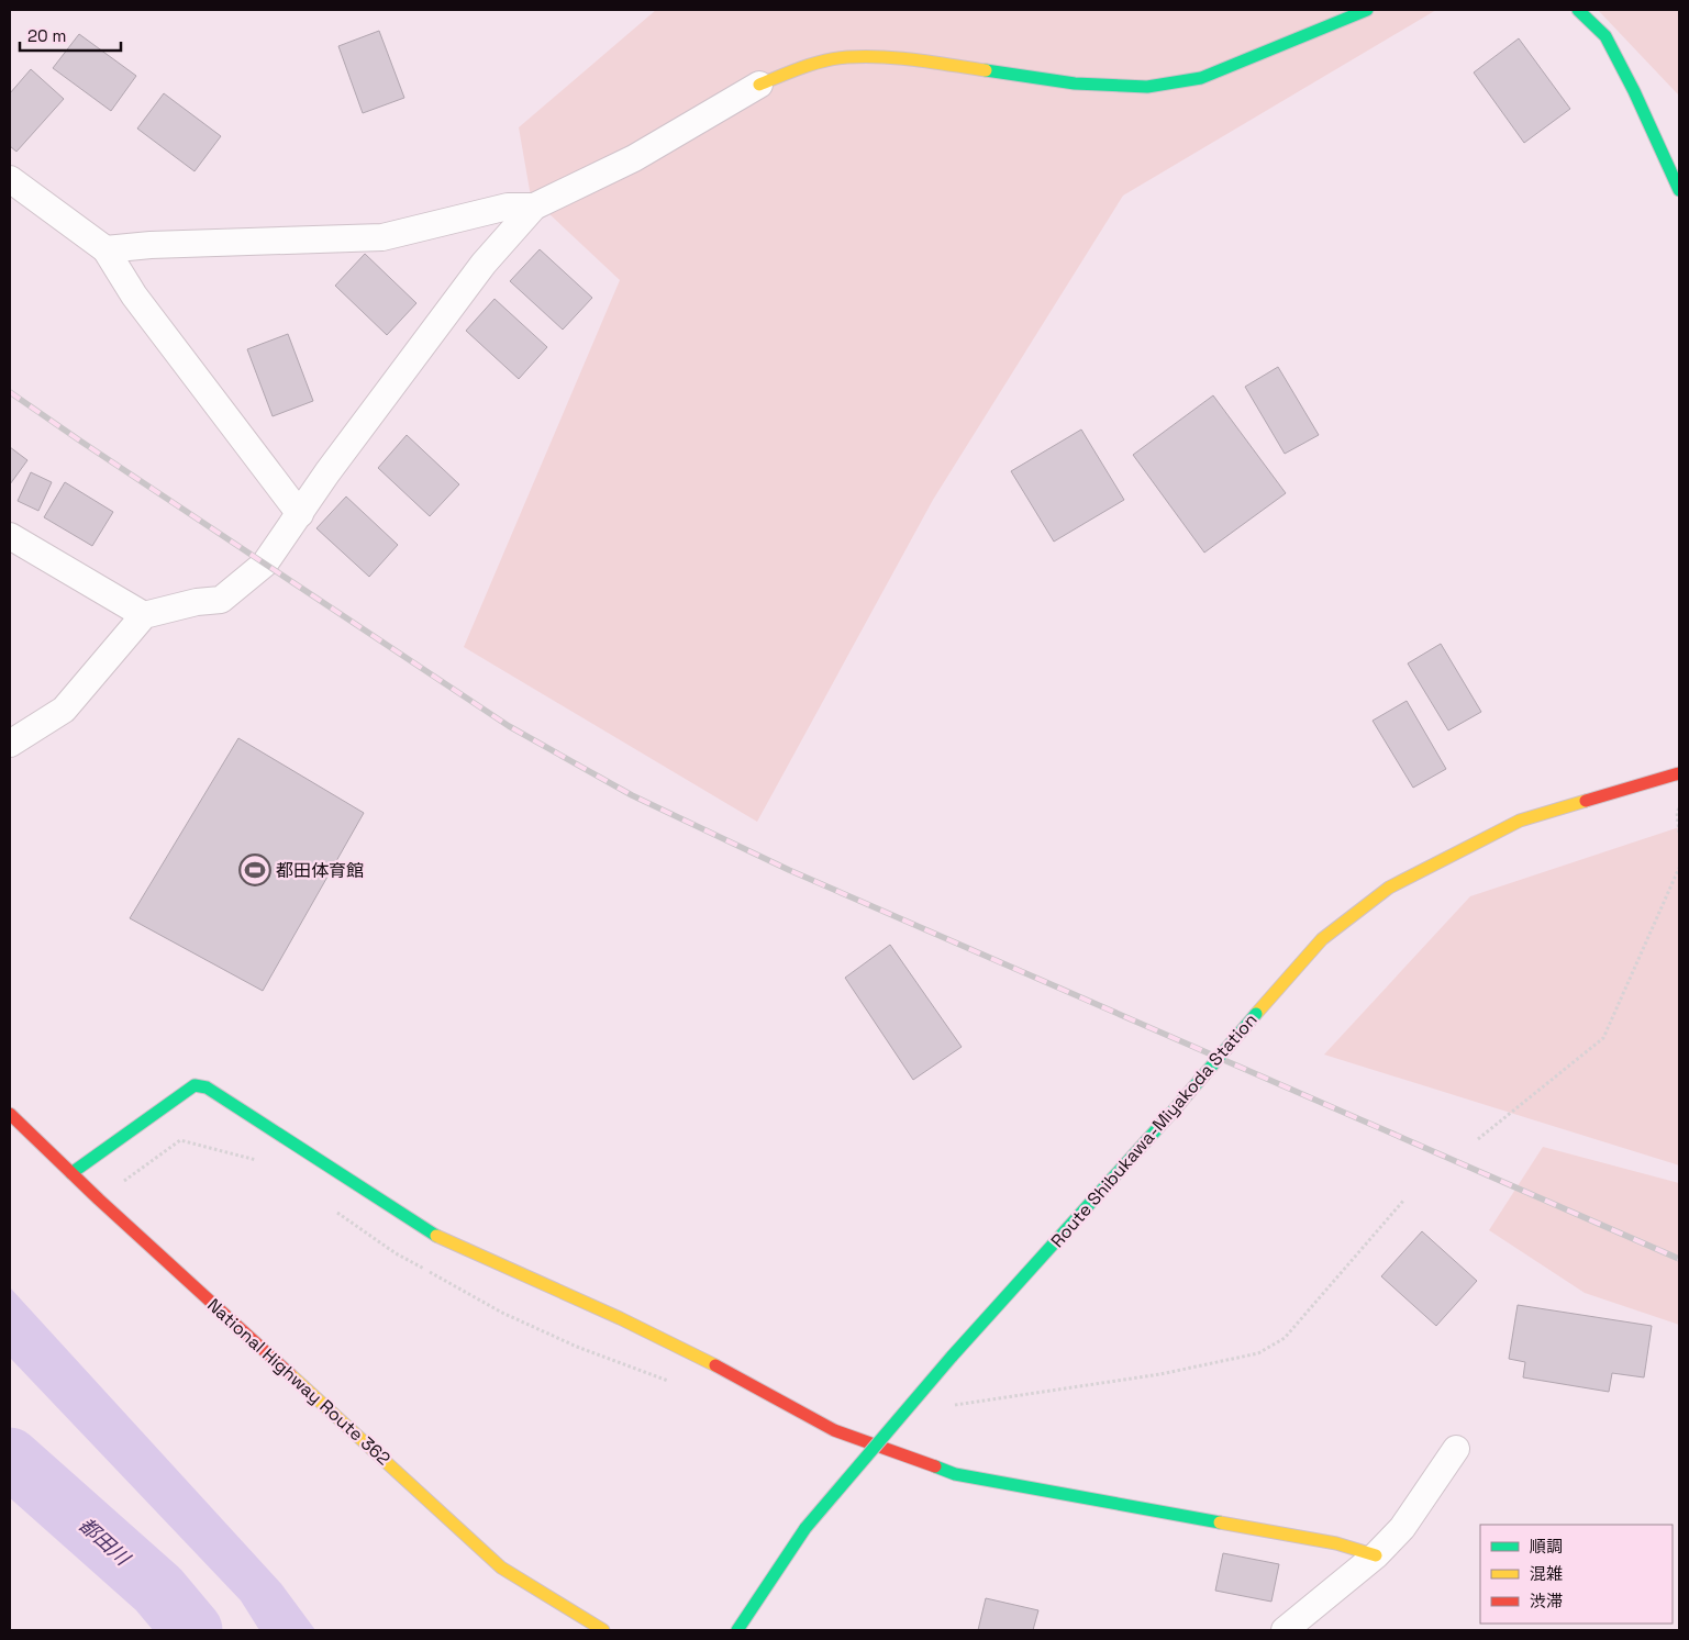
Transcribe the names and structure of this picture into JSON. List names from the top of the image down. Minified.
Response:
{"streets":{"main road":["Route Shibukawa-Miyakoda Station","National Highway Route 362"]},"water":["都田川"],"places":{"sports":["都田体育館"]},"legend":["順調","混雑","渋滞"],"scale_bar":"20 m"}
